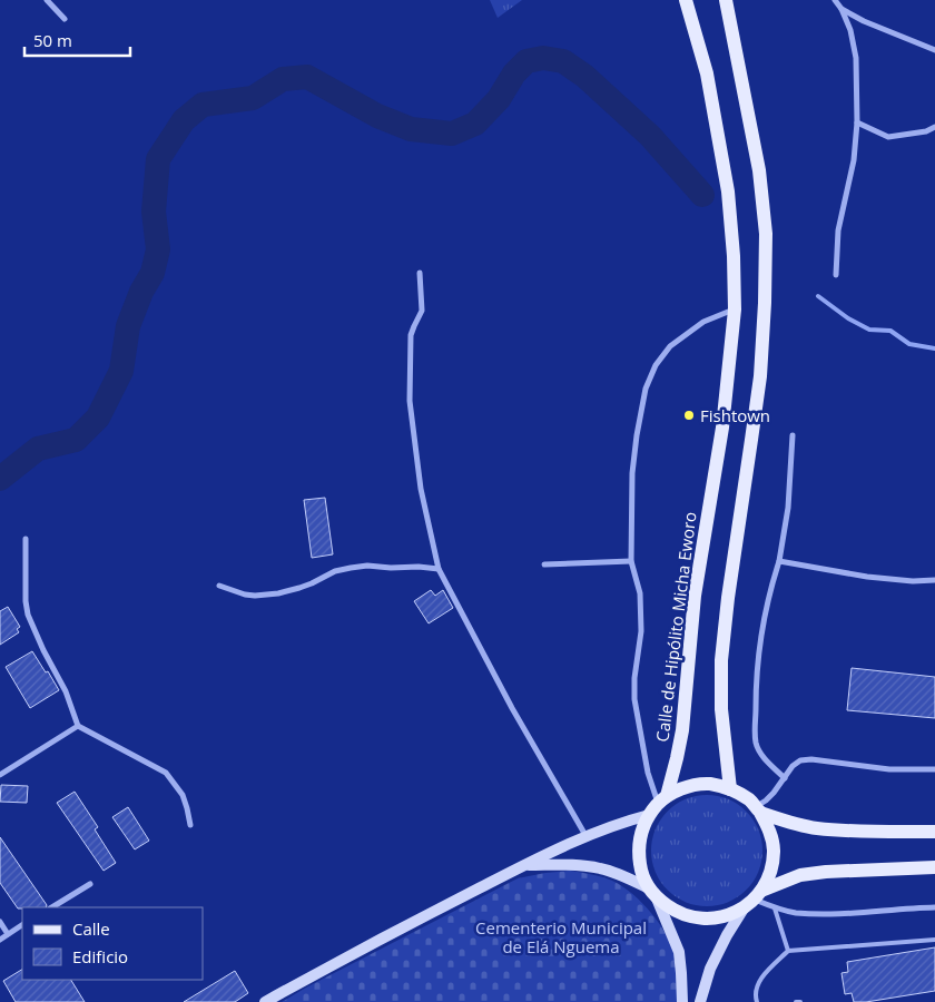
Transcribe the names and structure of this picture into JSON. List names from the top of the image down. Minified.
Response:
{"streets":{"main road":["Calle de Hipólito Micha Eworo"]},"parks":["Cementerio Municipal de Elá Nguema"],"places":["Fishtown"],"legend":["Calle","Edificio"],"scale_bar":"50 m"}
